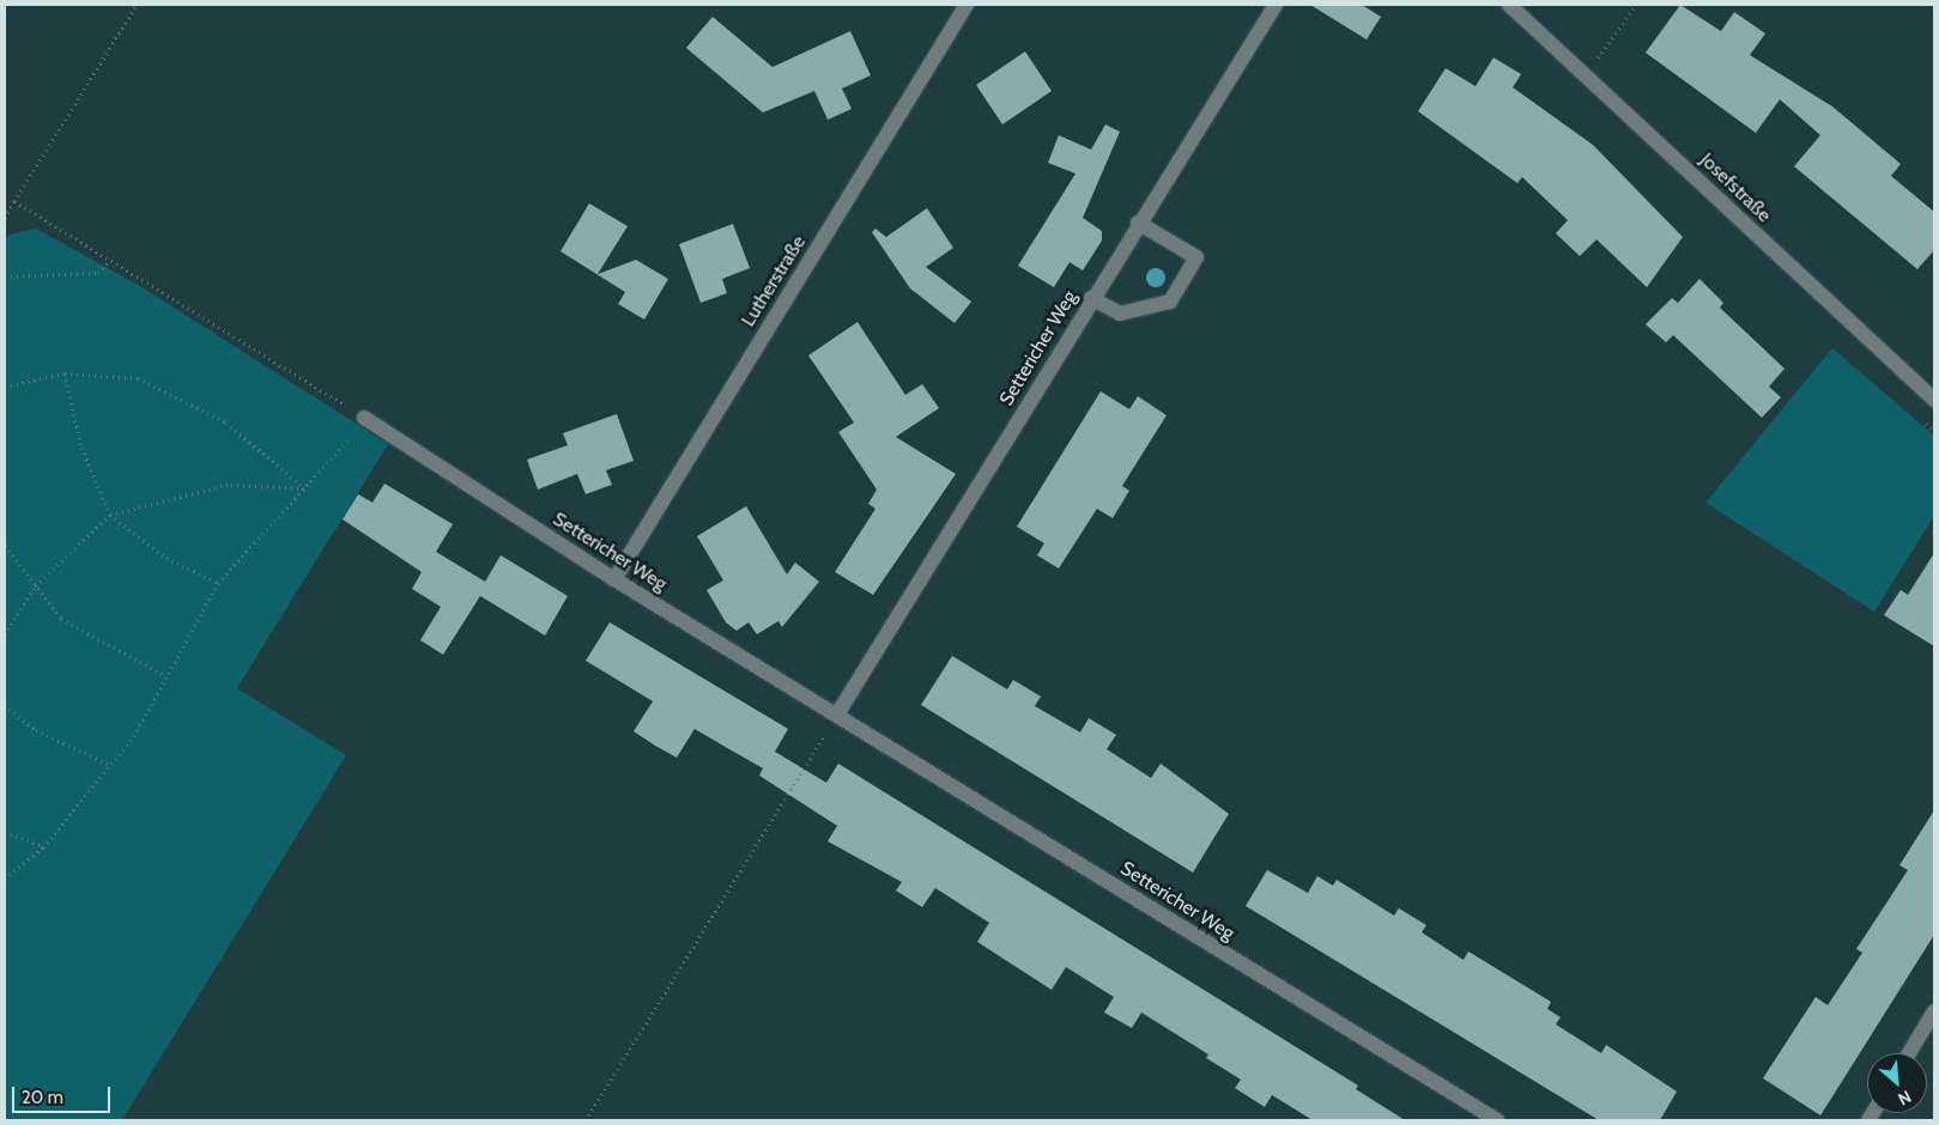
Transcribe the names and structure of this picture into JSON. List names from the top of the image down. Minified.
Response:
{"streets":{"street":["Josefstraße","Lutherstraße","Settericher Weg"]},"crossings":[["Lutherstraße","Settericher Weg"]],"scale_bar":"20 m","north":"bottom right"}
